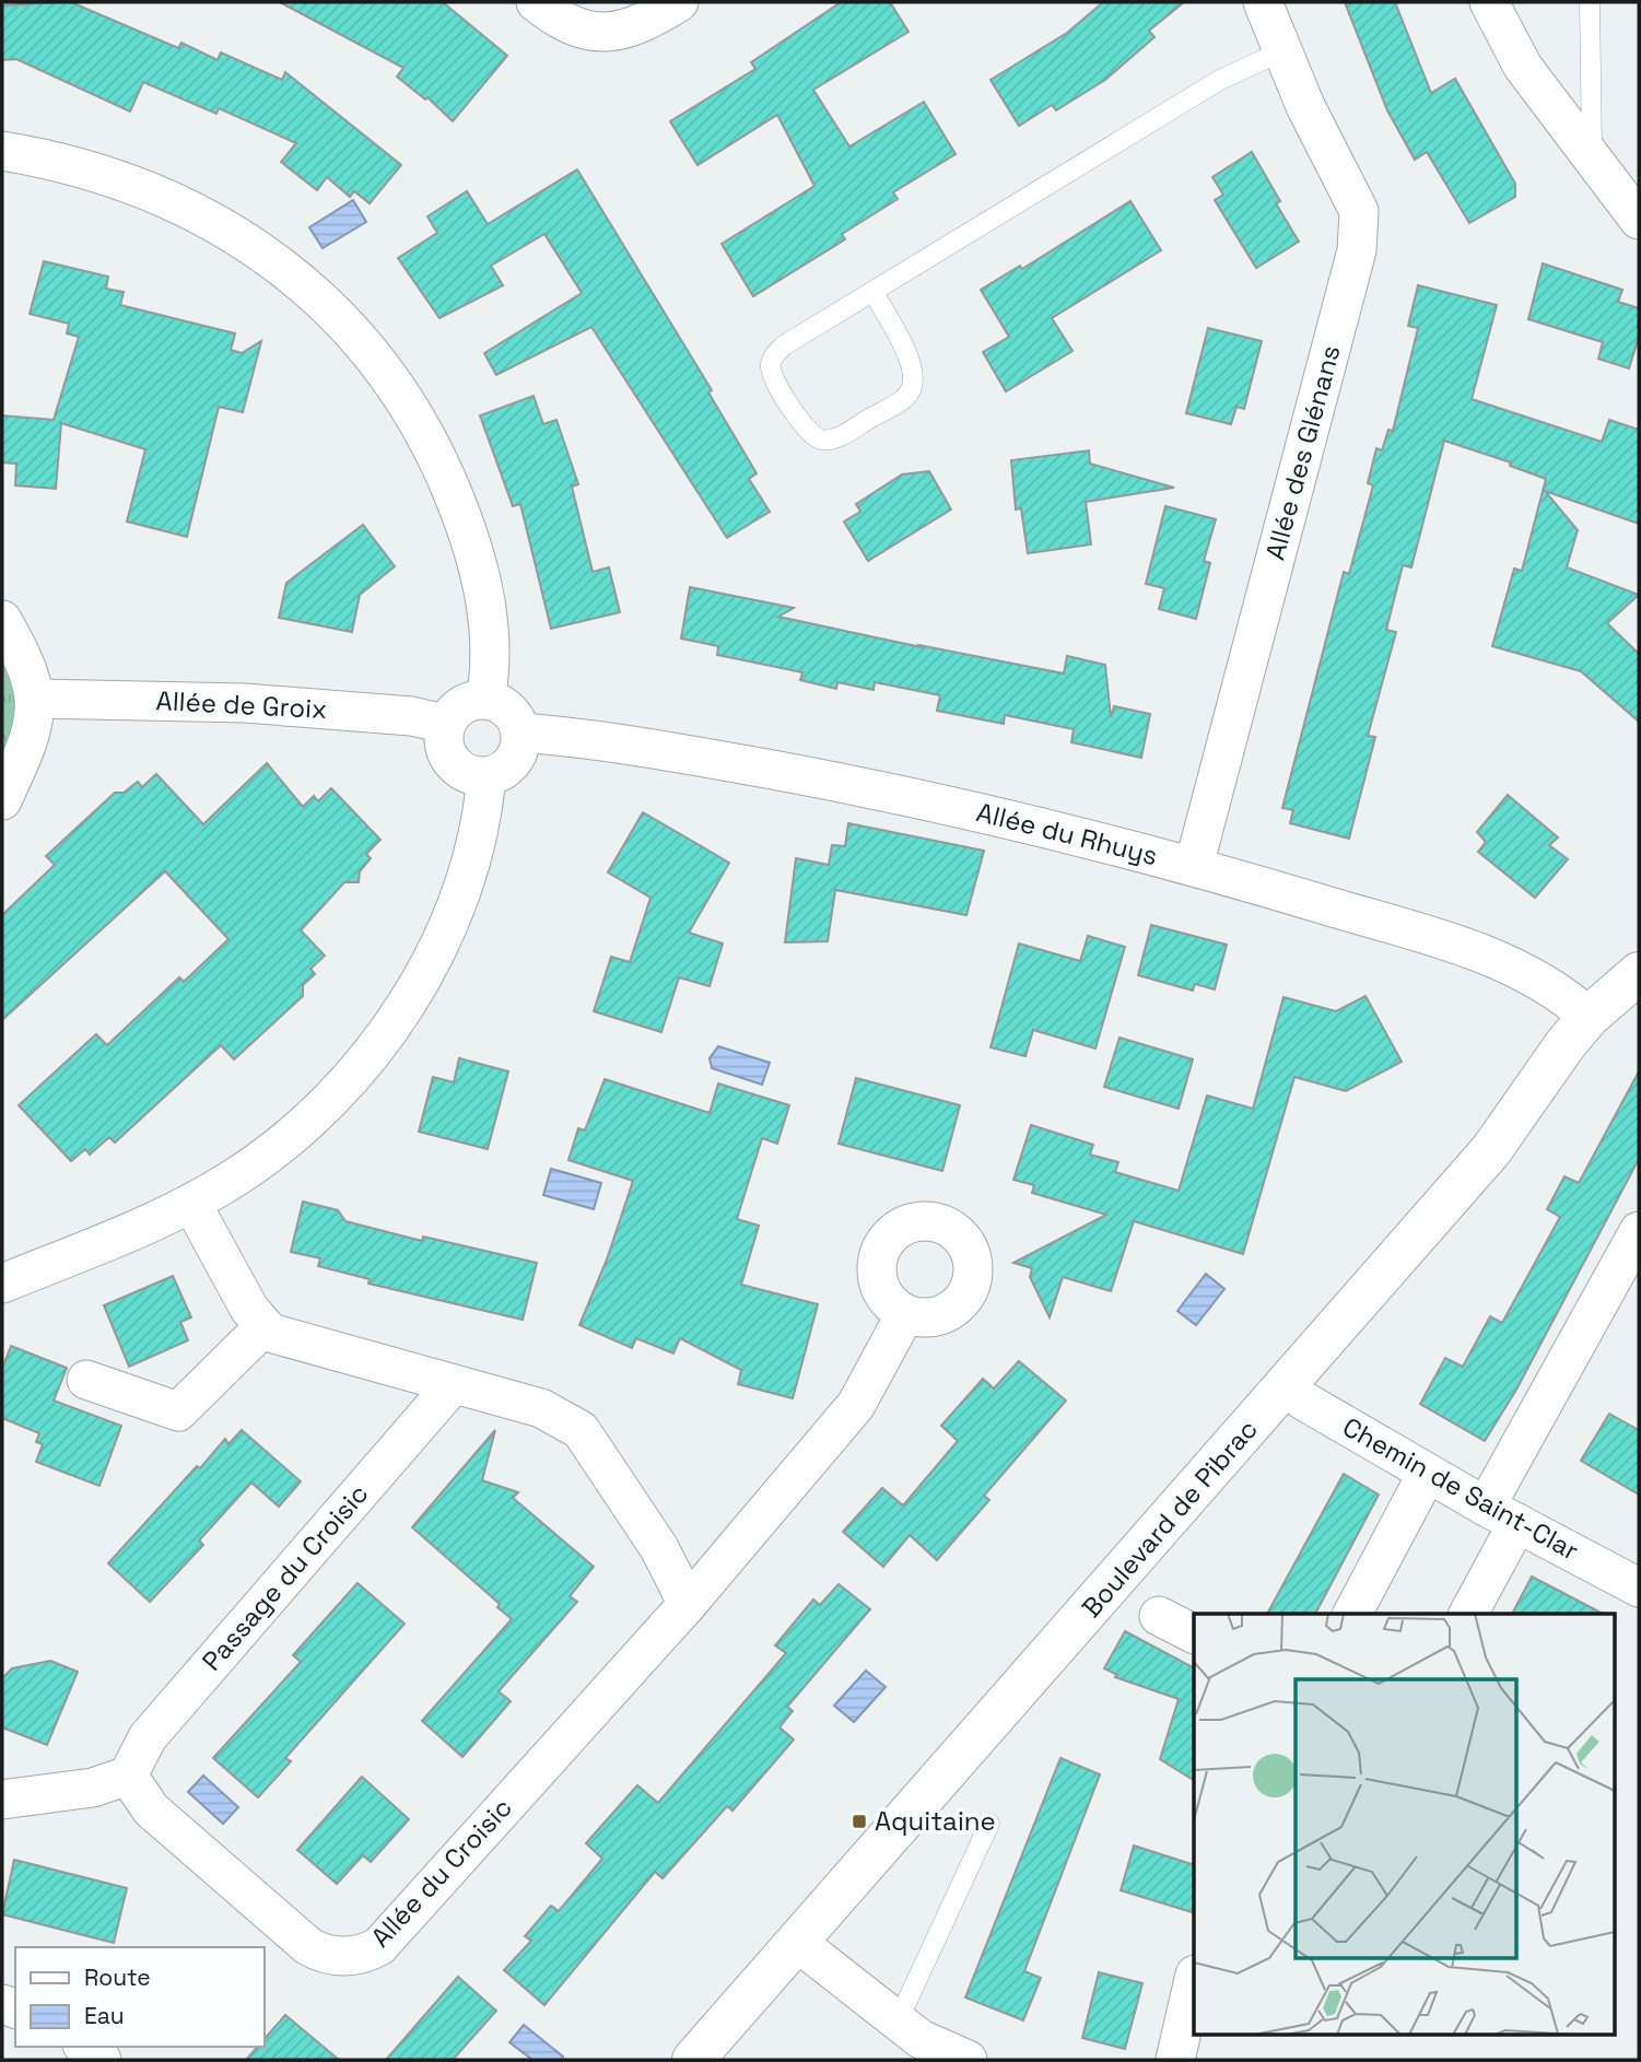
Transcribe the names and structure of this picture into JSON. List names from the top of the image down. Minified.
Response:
{"streets":{"street":["Allée des Glénans","Allée de Groix","Allée du Rhuys","Chemin de Saint-Clar","Boulevard de Pibrac","Passage du Croisic","Allée du Croisic"]},"crossings":[["Allée des Glénans","Allée du Rhuys"],["Allée de Groix","Allée du Rhuys"],["Allée du Rhuys","Boulevard de Pibrac"],["Chemin de Saint-Clar","Boulevard de Pibrac"],["Passage du Croisic","Allée du Croisic"]],"places":{"transit":["Aquitaine"]},"legend":["Route","Eau"]}
